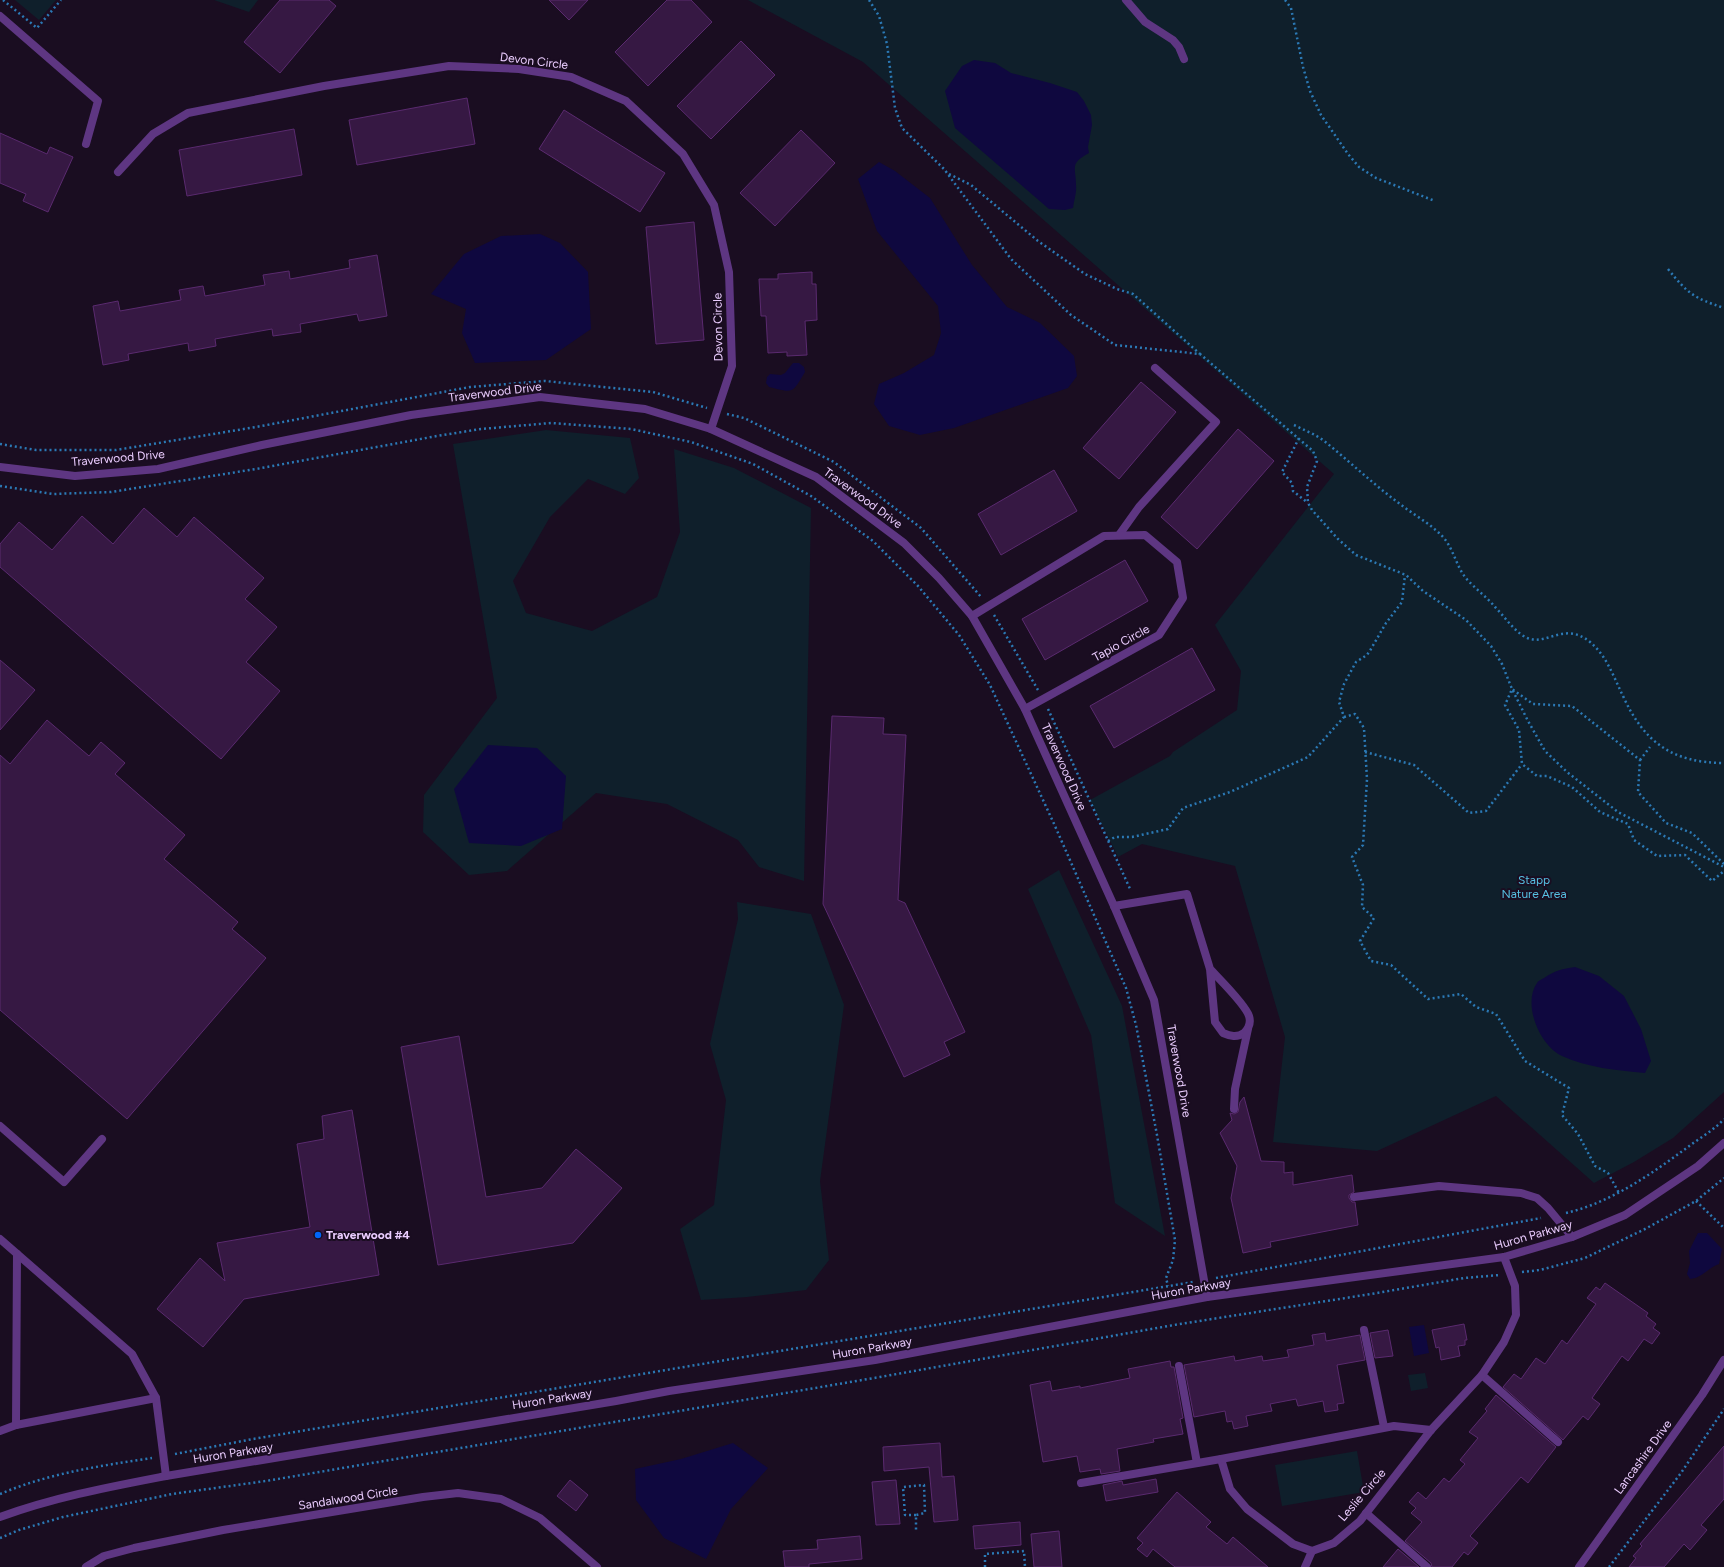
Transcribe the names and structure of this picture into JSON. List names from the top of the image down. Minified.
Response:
{"streets":{"street":["Devon Circle","Traverwood Drive","Tapio Circle","Huron Parkway","Lancashire Drive","Leslie Circle","Sandalwood Circle"]},"crossings":[["Devon Circle","Traverwood Drive"],["Traverwood Drive","Tapio Circle"],["Traverwood Drive","Huron Parkway"],["Huron Parkway","Leslie Circle"]],"parks":["Stapp Nature Area"],"places":["Traverwood #4"]}
